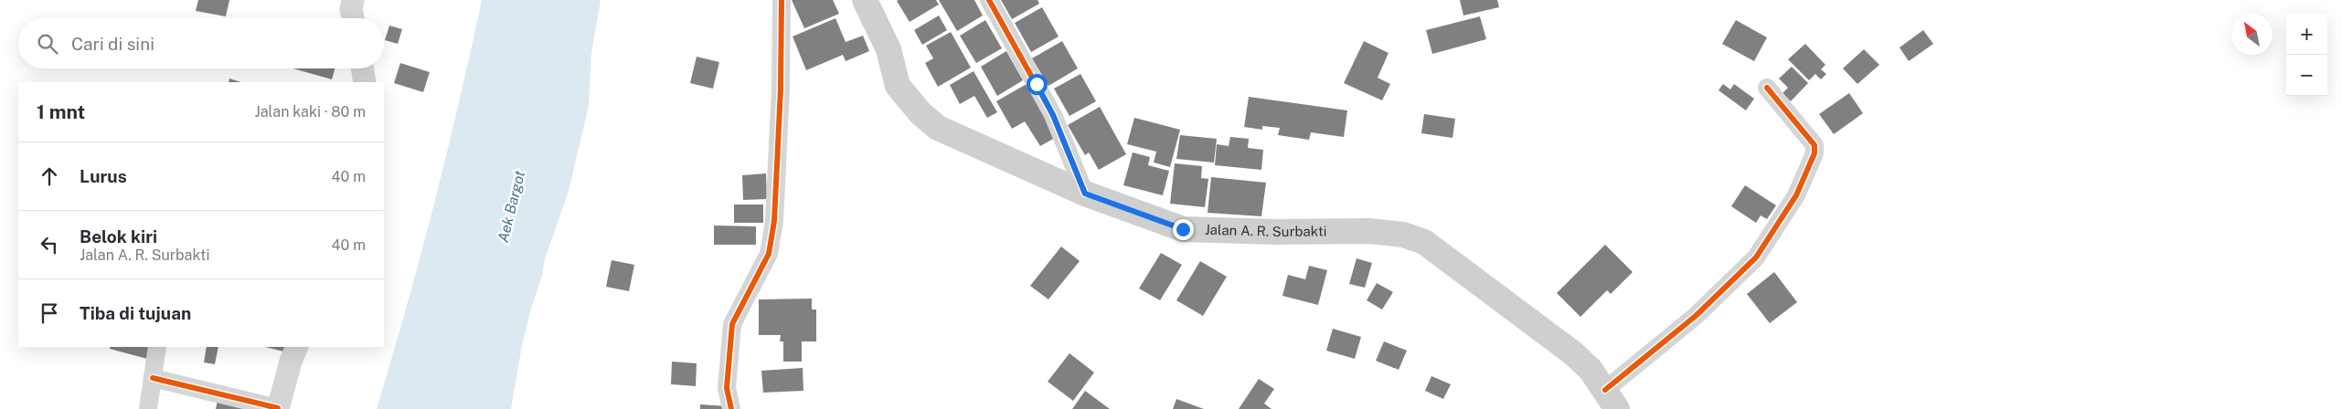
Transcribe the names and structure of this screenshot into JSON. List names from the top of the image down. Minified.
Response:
{"streets":{"main road":["Jalan A. R. Surbakti"]},"water":["Aek Bargot"],"north":"top left","page":{"map_buttons":["+","−"],"search":"Cari di sini","heading":["1 mnt","Jalan kaki · 80 m"],"list":[["Lurus","40 m"],["Belok kiri","Jalan A. R. Surbakti","40 m"],"Tiba di tujuan"]}}
